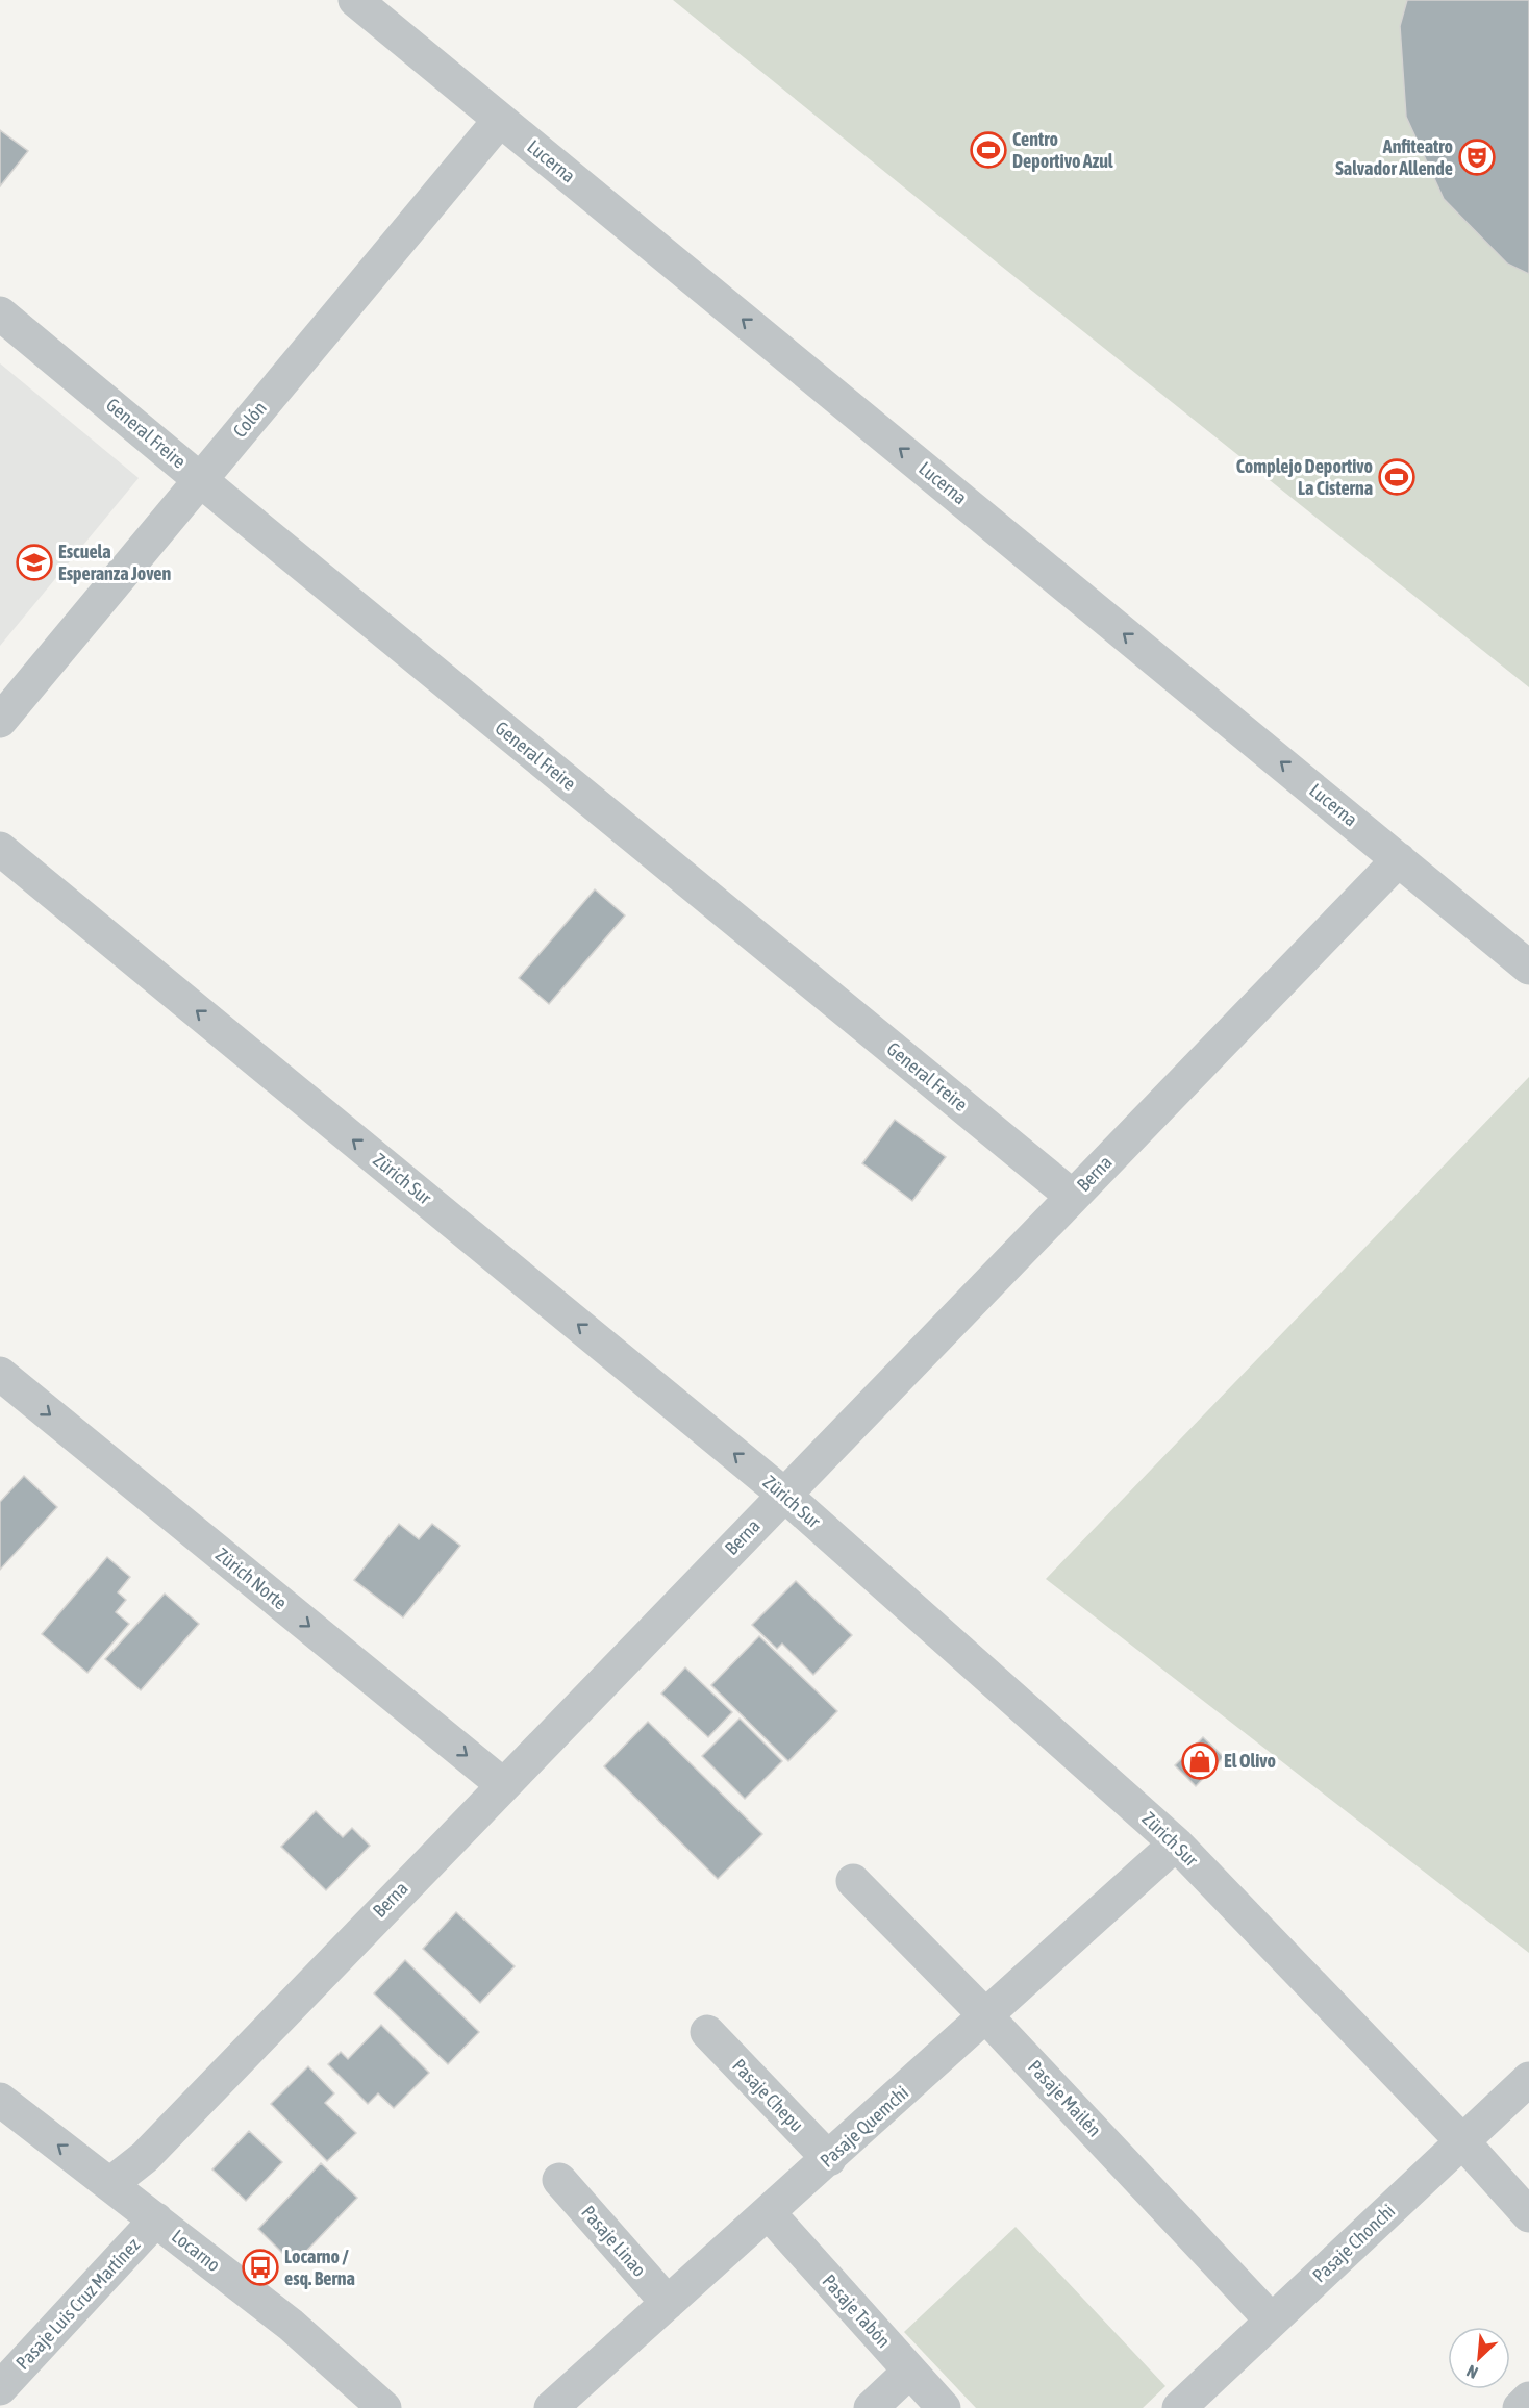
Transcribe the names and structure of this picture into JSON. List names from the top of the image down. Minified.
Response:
{"streets":{"street":["Lucerna","Colón","General Freire","Berna","Zürich Sur","Zürich Norte","Pasaje Chepu","Pasaje Mailén","Pasaje Quemchi","Pasaje Linao","Pasaje Chonchi","Locarno","Pasaje Luis Cruz Martínez","Pasaje Tabón"]},"crossings":[["Lucerna","Colón"],["Lucerna","Berna"],["Colón","General Freire"],["General Freire","Berna"],["Berna","Zürich Sur"],["Berna","Zürich Norte"],["Berna","Locarno"],["Zürich Sur","Pasaje Quemchi"],["Zürich Sur","Pasaje Chonchi"],["Pasaje Chepu","Pasaje Quemchi"],["Pasaje Mailén","Pasaje Quemchi"],["Pasaje Mailén","Pasaje Chonchi"],["Pasaje Quemchi","Pasaje Linao"],["Pasaje Quemchi","Pasaje Tabón"],["Locarno","Pasaje Luis Cruz Martínez"]],"one_way":["Lucerna","Zürich Sur","Zürich Norte"],"places":{"sports":["Centro Deportivo Azul","Complejo Deportivo La Cisterna"],"theatre":["Anfiteatro Salvador Allende"],"school or university":["Escuela Esperanza Joven"],"shop":["El Olivo"],"bus stop":["Locarno / esq. Berna"]},"north":"bottom left"}
